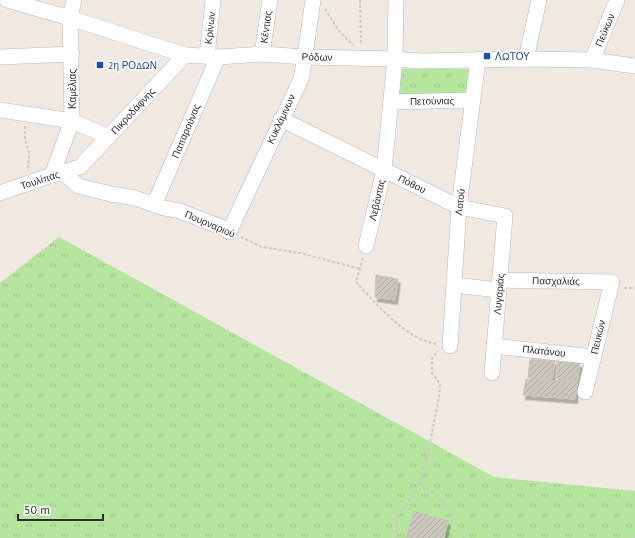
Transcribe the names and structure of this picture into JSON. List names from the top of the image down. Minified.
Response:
{"streets":{"street":["Κέντιας","Κρίνων","Πεύκων","Ρόδων","Καμέλιας","Πετούνιας","Πικροδάφνης","Κυκλάμινων","Παπαρούνας","Τουλίπας","Πόθου","Λεβάντας","Λοτού","Πουρναριού","Πασχαλιάς","Λυγαριάς","Πευκών","Πλατάνου"]},"crossings":[["Κέντιας","Ρόδων"],["Κρίνων","Ρόδων"],["Κρίνων","Παπαρούνας"],["Πεύκων","Ρόδων"],["Ρόδων","Καμέλιας"],["Ρόδων","Πικροδάφνης"],["Ρόδων","Κυκλάμινων"],["Ρόδων","Παπαρούνας"],["Ρόδων","Λεβάντας"],["Ρόδων","Λοτού"],["Καμέλιας","Τουλίπας"],["Καμέλιας","Πουρναριού"],["Πετούνιας","Λεβάντας"],["Πετούνιας","Λοτού"],["Πικροδάφνης","Τουλίπας"],["Κυκλάμινων","Πόθου"],["Κυκλάμινων","Πουρναριού"],["Παπαρούνας","Πουρναριού"],["Τουλίπας","Πουρναριού"],["Πόθου","Λεβάντας"],["Πόθου","Λοτού"],["Πόθου","Λυγαριάς"],["Λοτού","Πασχαλιάς"],["Πασχαλιάς","Λυγαριάς"],["Πασχαλιάς","Πευκών"],["Λυγαριάς","Πλατάνου"],["Πευκών","Πλατάνου"]],"places":{"transit":["ΛΩΤΟΥ","2η ΡΟΔΩΝ"]},"scale_bar":"50 m"}
